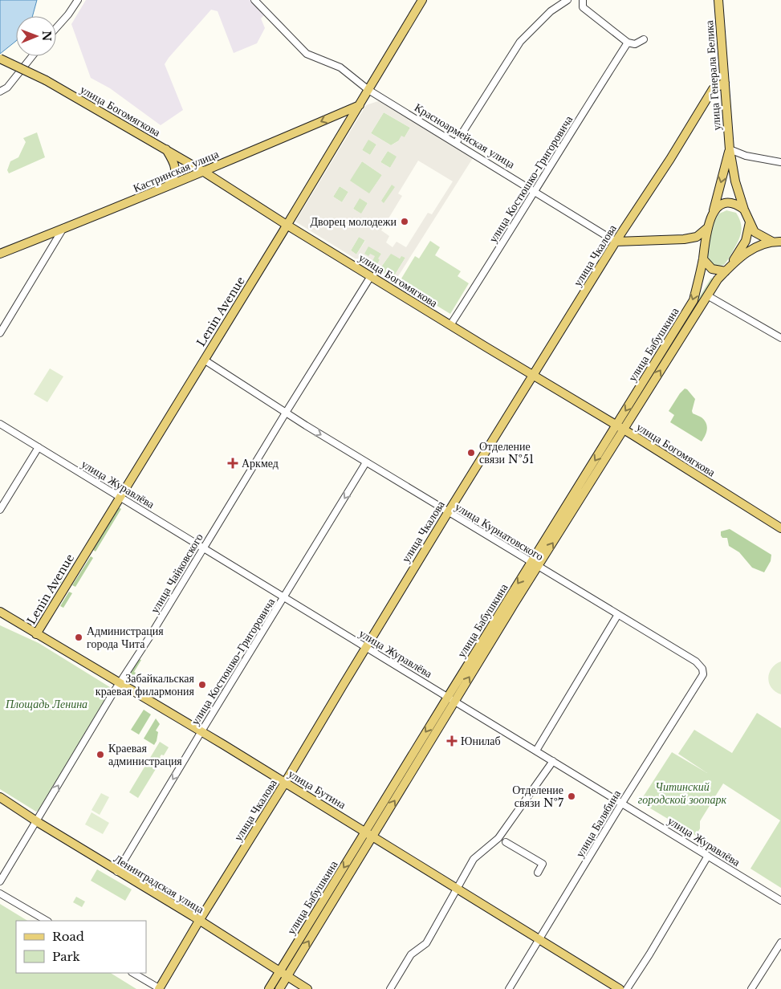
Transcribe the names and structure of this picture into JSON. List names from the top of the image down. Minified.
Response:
{"streets":{"main road":["улица Генерала Белика","улица Богомягкова","Кастринская улица","улица Чкалова","Lenin Avenue","улица Бабушкина","улица Бутина","Ленинградская улица"],"street":["Красноармейская улица","улица Костюшко-Григоровича","улица Журавлёва","улица Курнатовского","улица Чайковского","улица Балябина"]},"crossings":[["улица Генерала Белика","улица Чкалова"],["улица Генерала Белика","улица Бабушкина"],["улица Богомягкова","Кастринская улица"],["улица Богомягкова","улица Костюшко-Григоровича"],["улица Богомягкова","улица Чкалова"],["улица Богомягкова","Lenin Avenue"],["улица Богомягкова","улица Бабушкина"],["улица Богомягкова","улица Чайковского"],["Красноармейская улица","улица Костюшко-Григоровича"],["Красноармейская улица","улица Чкалова"],["Красноармейская улица","Lenin Avenue"],["Кастринская улица","Lenin Avenue"],["улица Костюшко-Григоровича","улица Журавлёва"],["улица Костюшко-Григоровича","улица Курнатовского"],["улица Костюшко-Григоровича","улица Бутина"],["улица Костюшко-Григоровича","Ленинградская улица"],["улица Чкалова","улица Журавлёва"],["улица Чкалова","улица Курнатовского"],["улица Чкалова","улица Бутина"],["улица Чкалова","Ленинградская улица"],["Lenin Avenue","улица Журавлёва"],["Lenin Avenue","улица Курнатовского"],["Lenin Avenue","улица Бутина"],["улица Бабушкина","улица Журавлёва"],["улица Бабушкина","улица Курнатовского"],["улица Бабушкина","улица Бутина"],["улица Бабушкина","Ленинградская улица"],["улица Журавлёва","улица Чайковского"],["улица Журавлёва","улица Балябина"],["улица Курнатовского","улица Чайковского"],["улица Курнатовского","улица Балябина"],["улица Чайковского","улица Бутина"],["улица Чайковского","Ленинградская улица"],["улица Бутина","улица Балябина"]],"one_way":["Кастринская улица","улица Костюшко-Григоровича"],"parks":["Площадь Ленина","Читинский городской зоопарк"],"places":{"other":["Дворец молодежи","Отделение связи №51","Администрация города Чита","Забайкальская краевая филармония","Краевая администрация","Отделение связи №7"],"health":["Аркмед","Юнилаб"]},"legend":["Road","Park"],"north":"right"}
